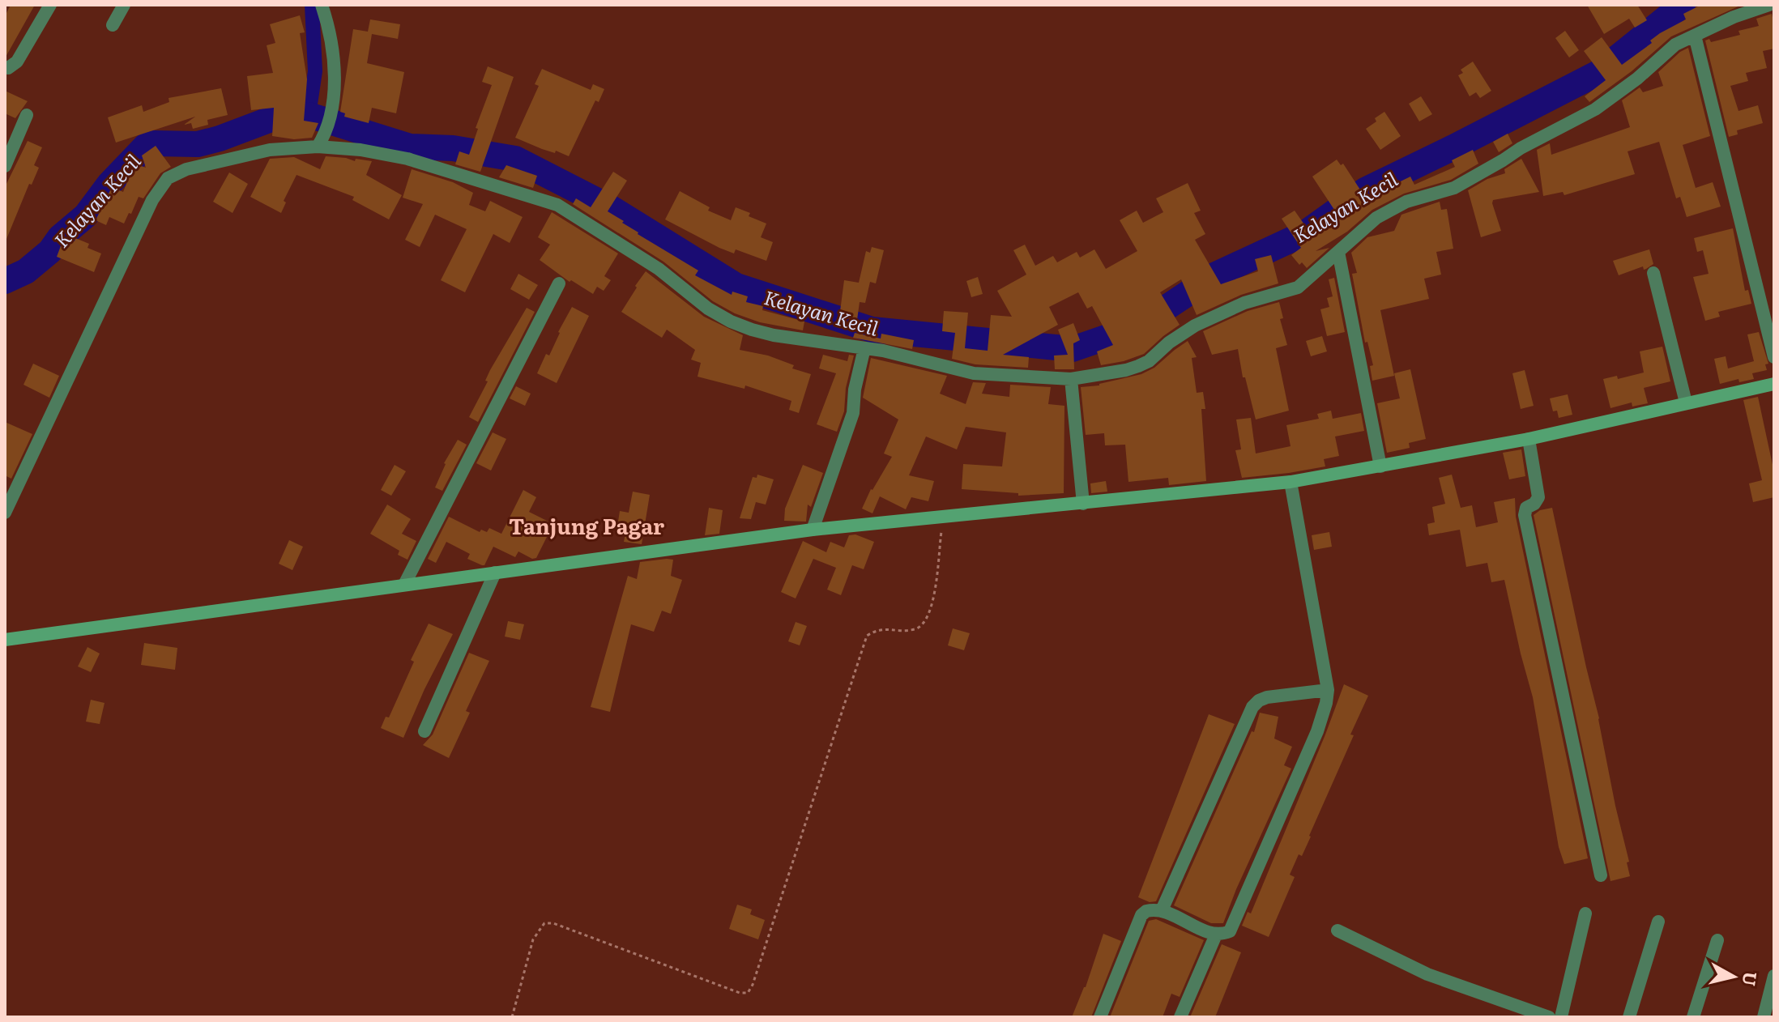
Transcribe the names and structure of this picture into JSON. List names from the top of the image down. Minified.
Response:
{"districts":["Tanjung Pagar"],"water":["Kelayan Kecil"],"north":"right"}
